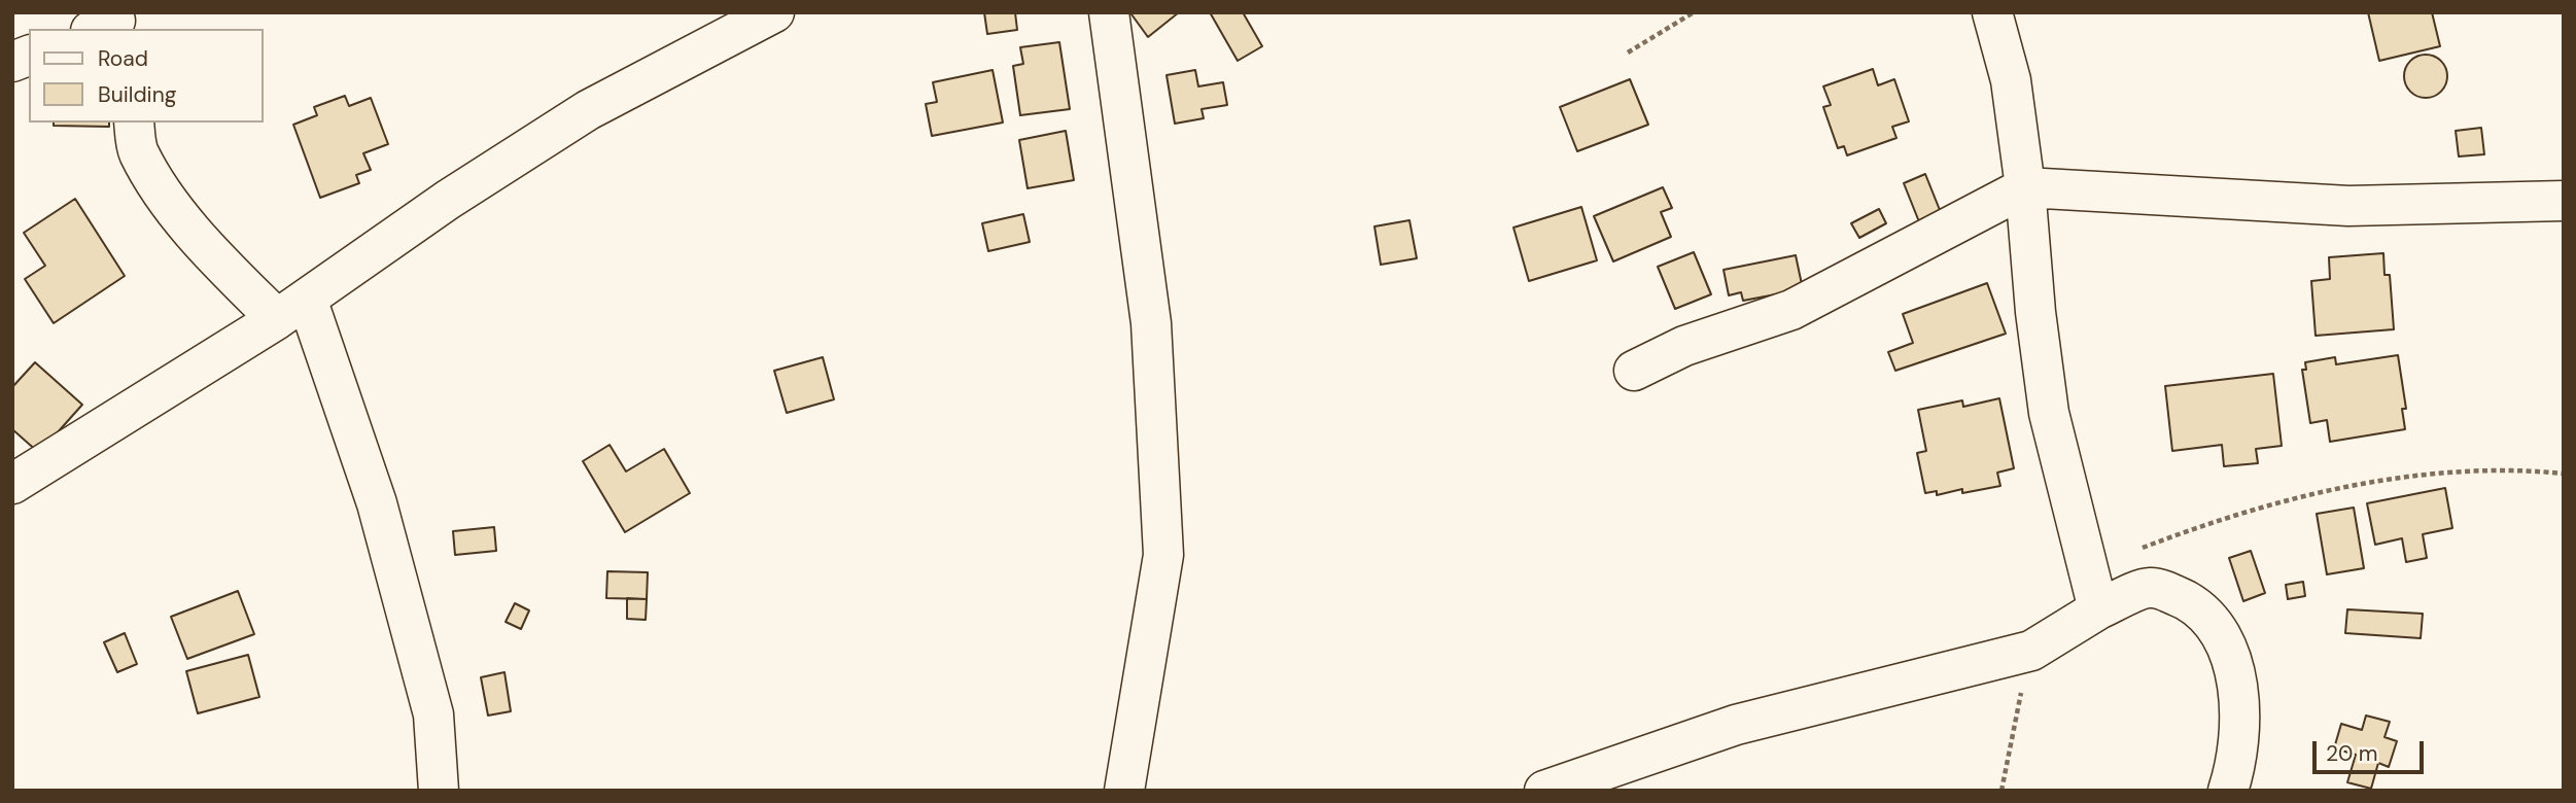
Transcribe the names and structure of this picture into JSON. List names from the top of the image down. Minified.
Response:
{"legend":["Road","Building"],"scale_bar":"20 m"}
